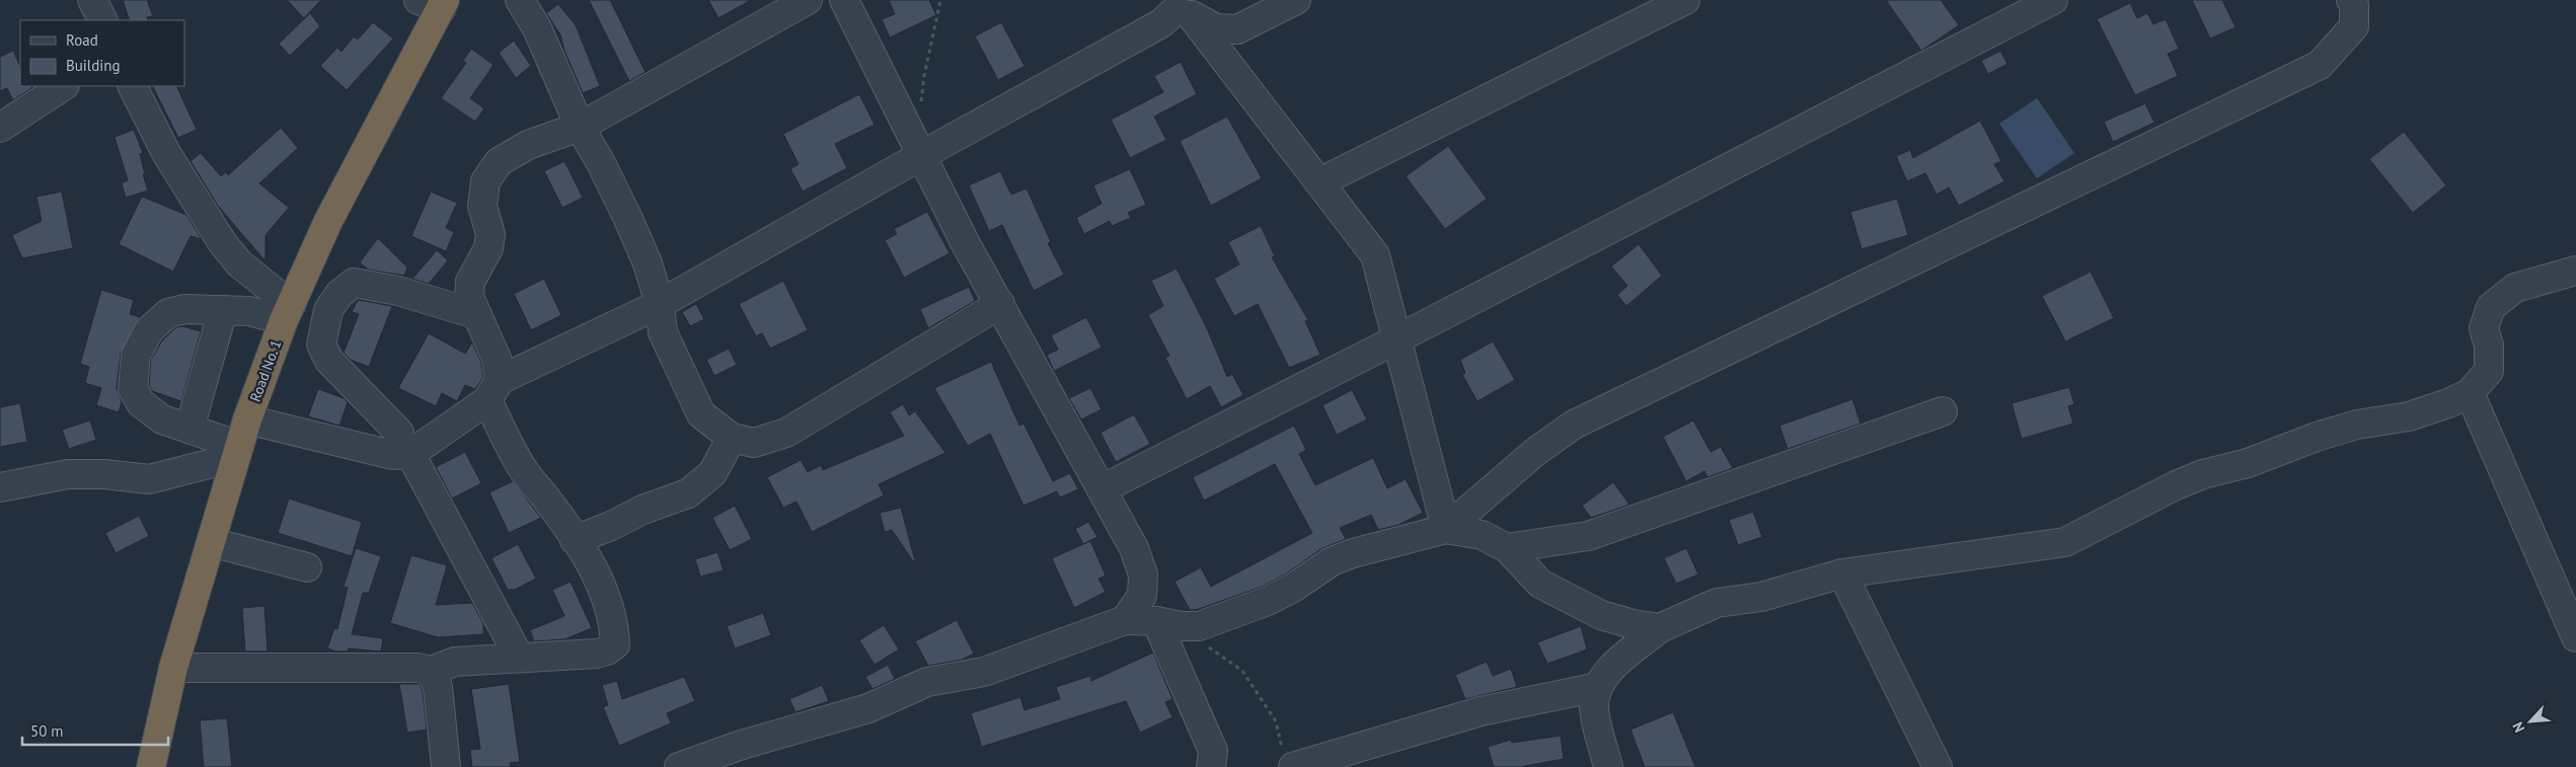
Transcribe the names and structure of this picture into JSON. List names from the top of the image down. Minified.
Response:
{"streets":{"highway":["Road No. 1"]},"legend":["Road","Building"],"scale_bar":"50 m","north":"bottom left"}
